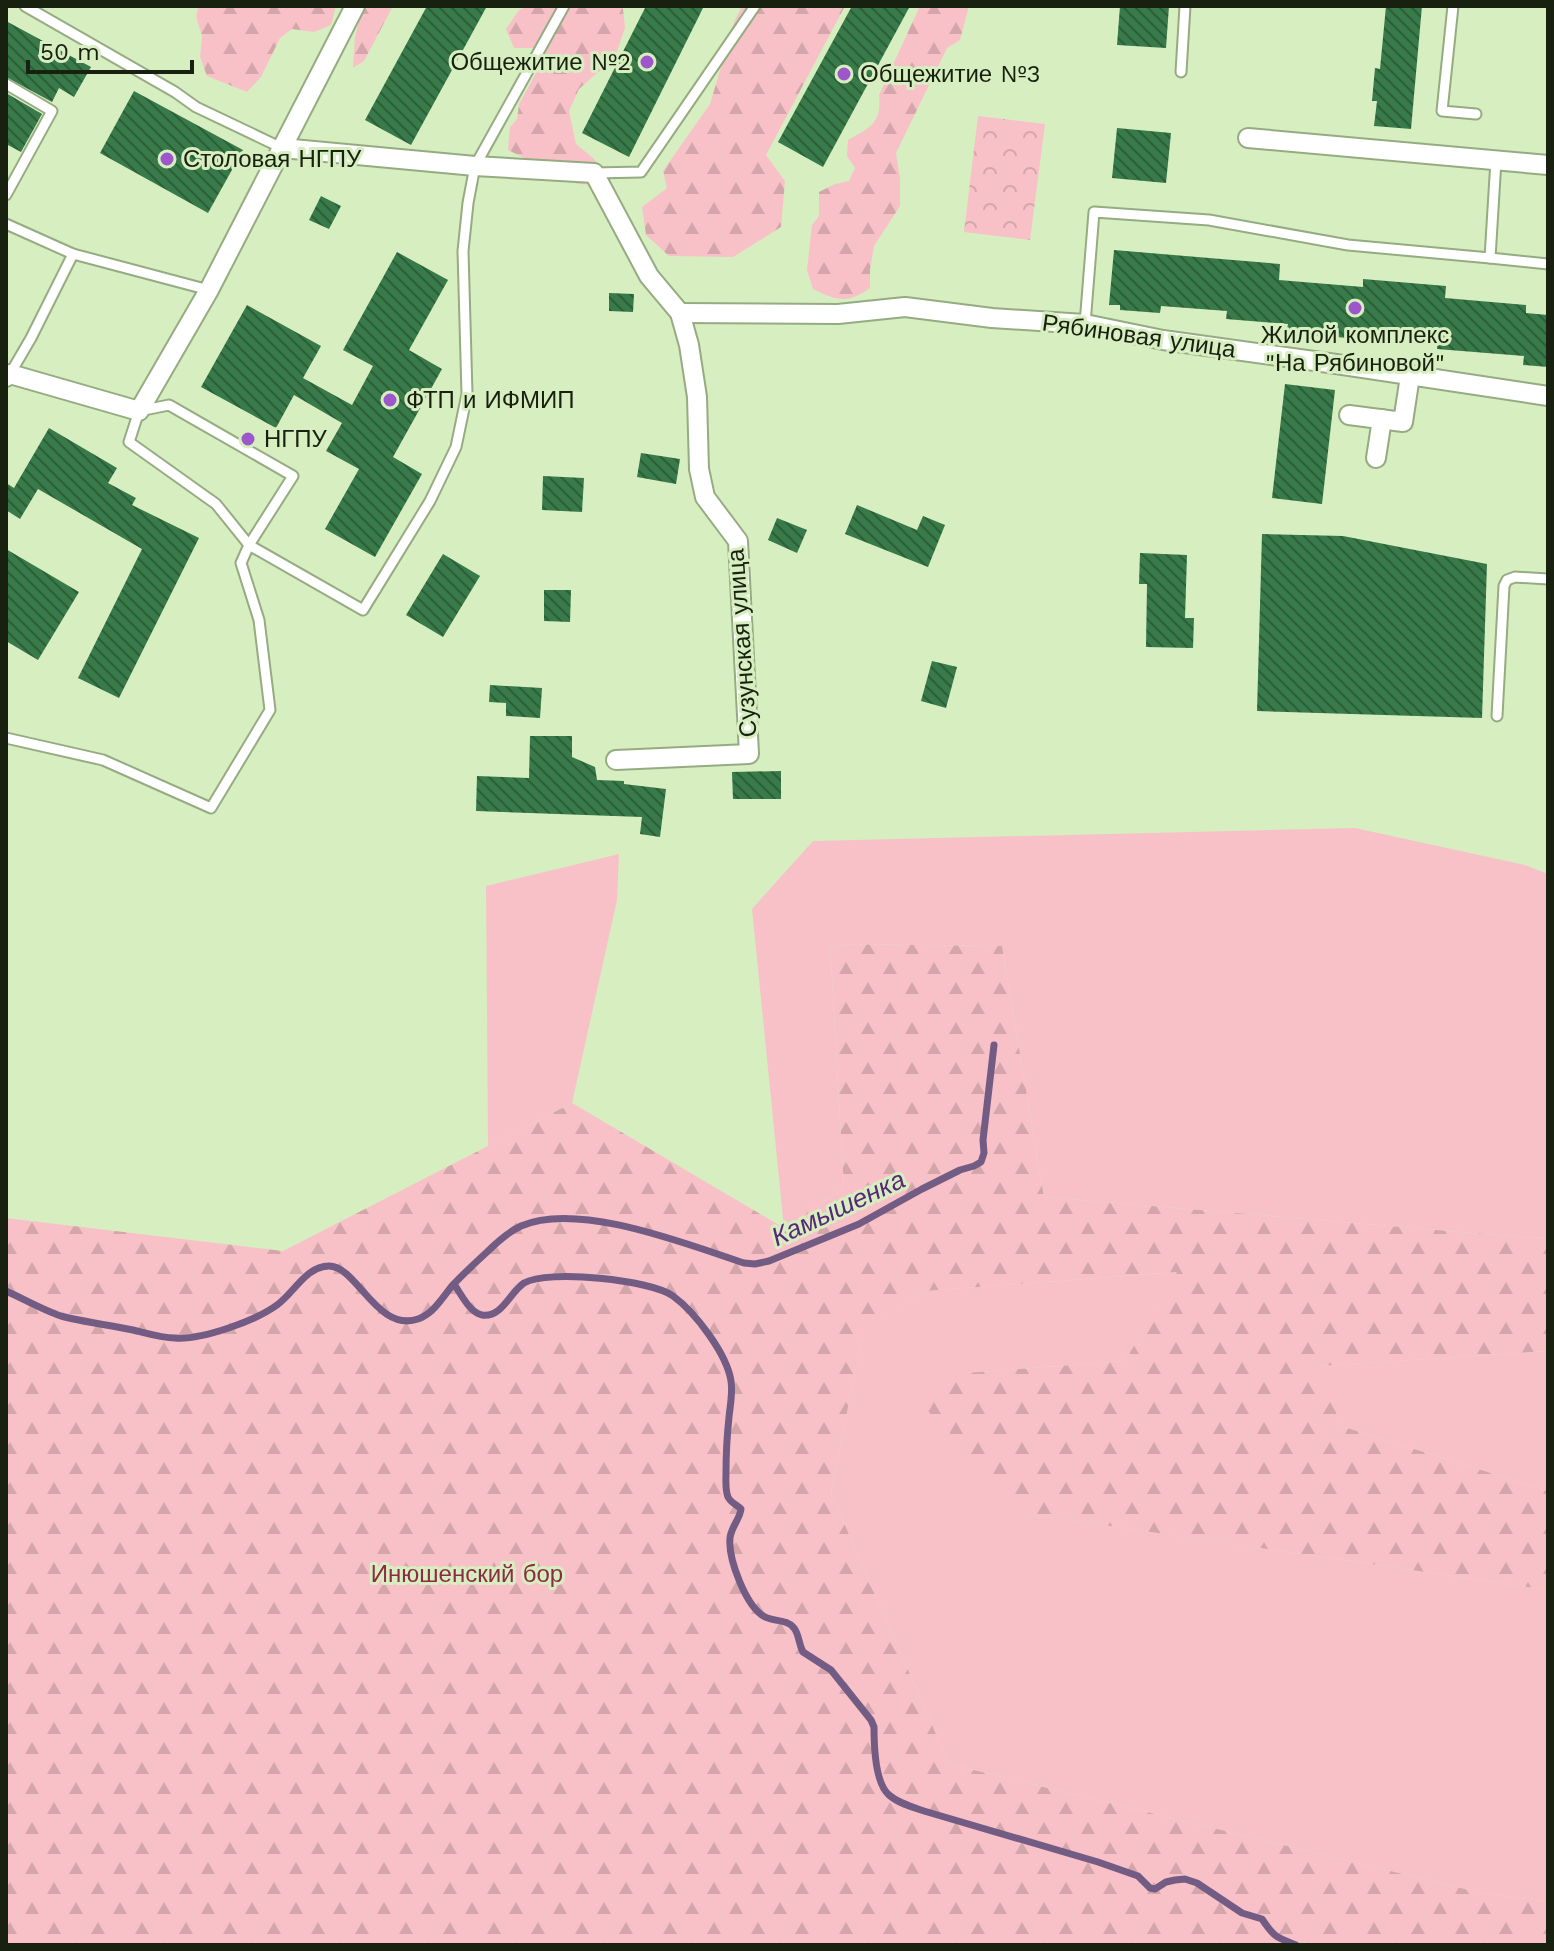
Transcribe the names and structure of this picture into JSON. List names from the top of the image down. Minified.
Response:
{"streets":{"street":["Рябиновая улица","Сузунская улица"]},"crossings":[["Рябиновая улица","Сузунская улица"]],"water":["Камышенка"],"parks":["Инюшенский бор"],"places":["Общежитие №2","Общежитие №3","Столовая НГПУ","Жилой комплекс \"На Рябиновой\"","ФТП и ИФМИП","НГПУ"],"scale_bar":"50 m"}
